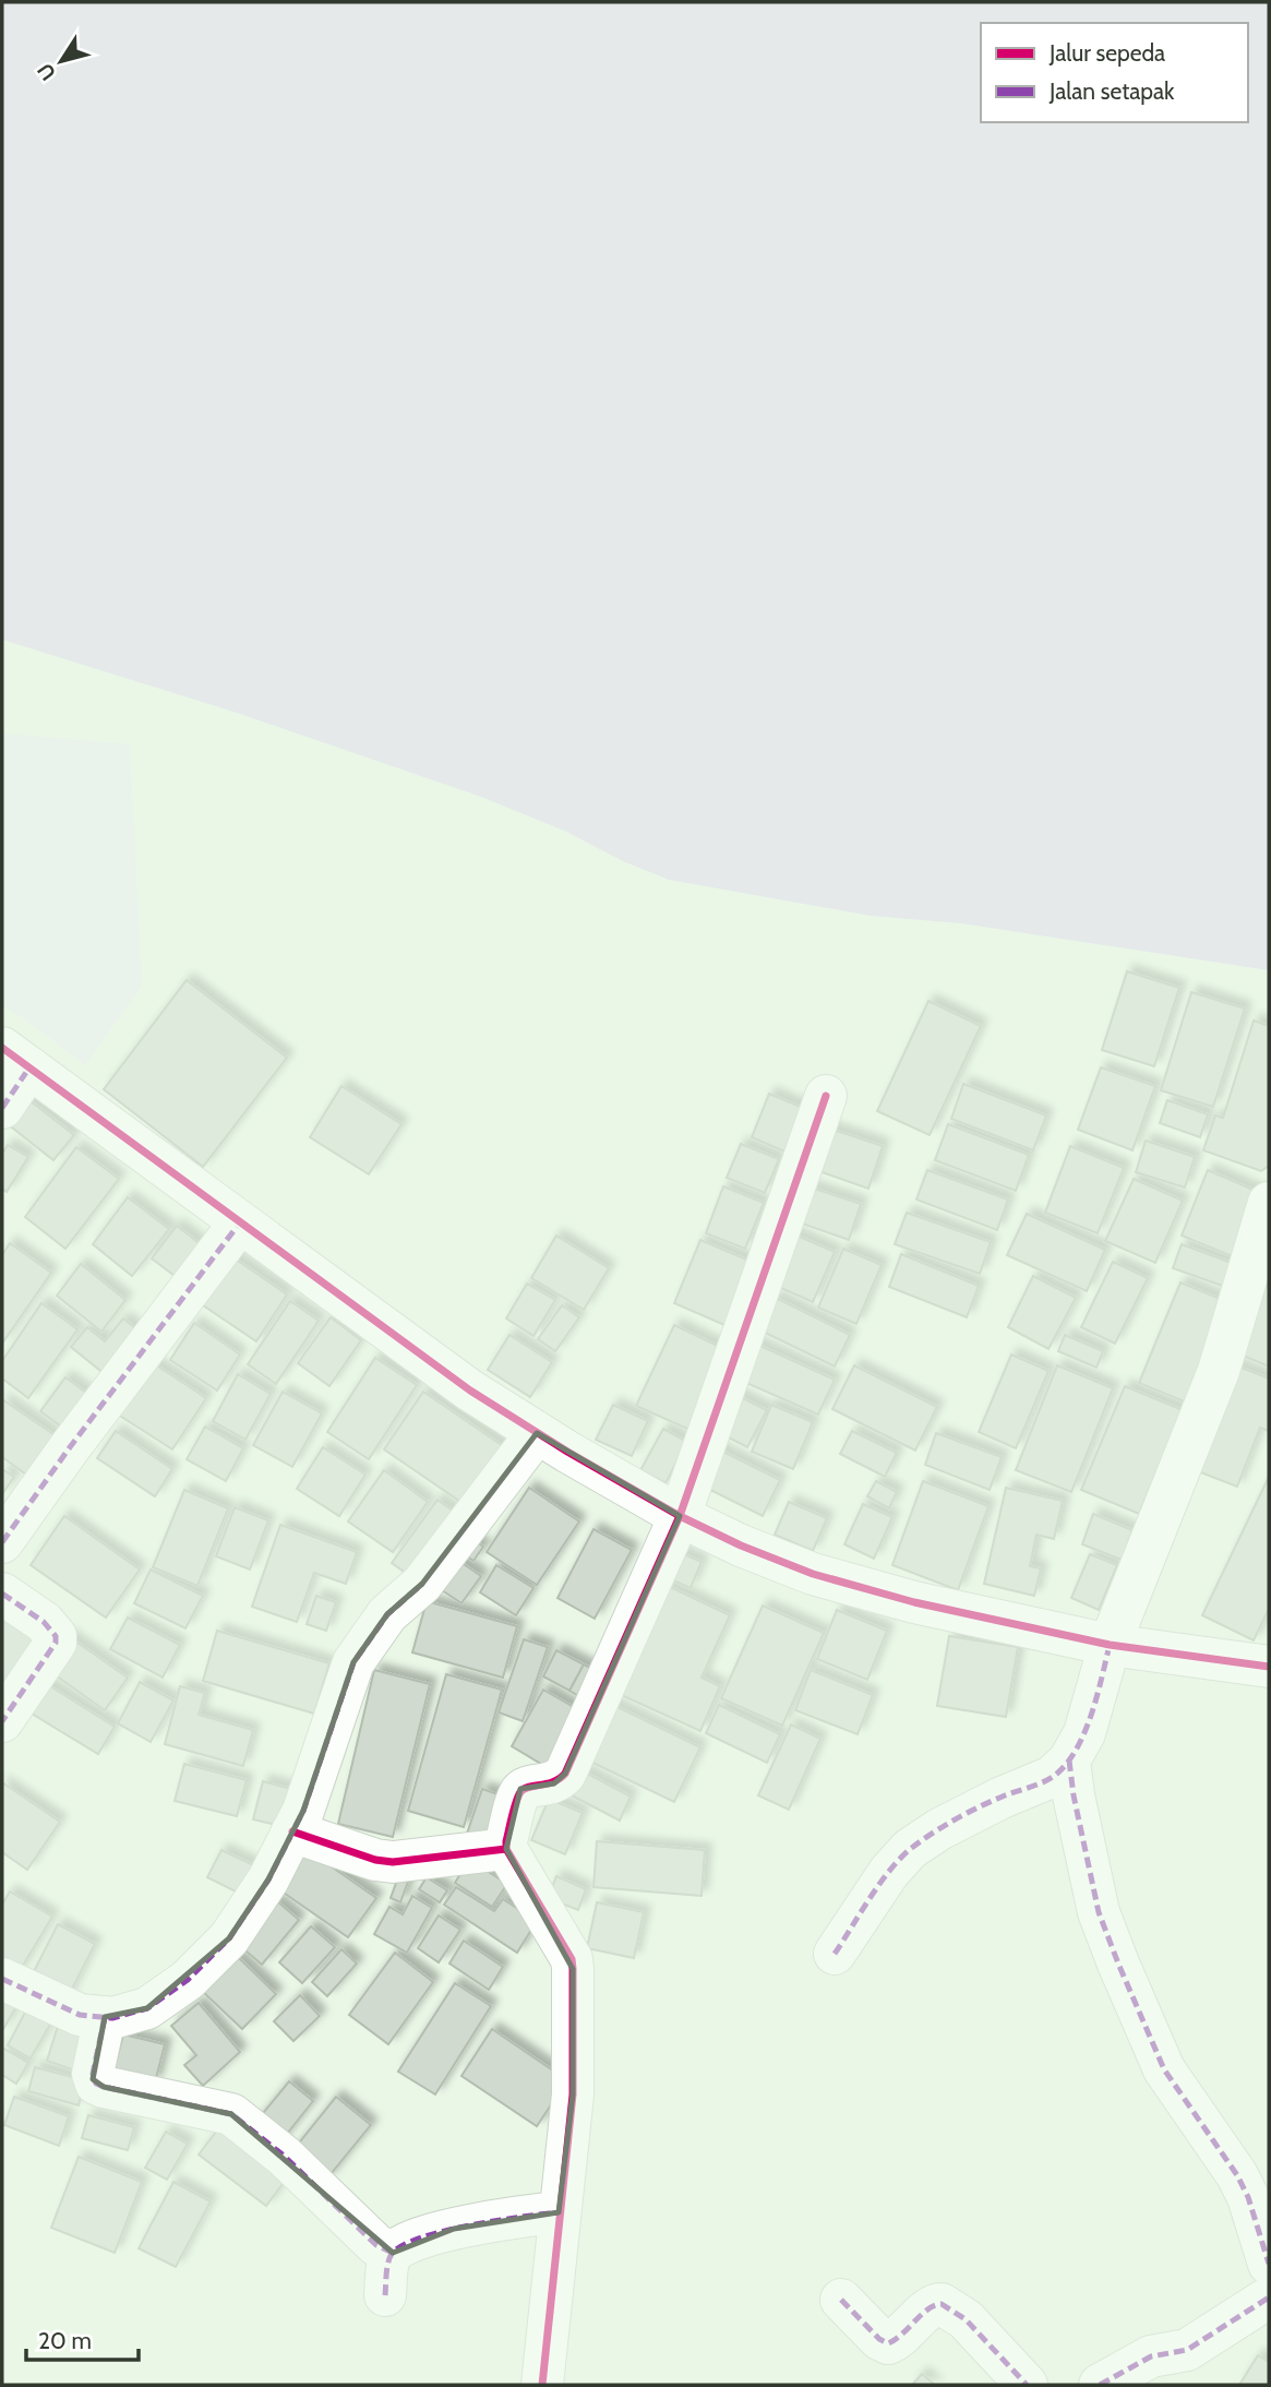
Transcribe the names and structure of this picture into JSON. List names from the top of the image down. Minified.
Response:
{"legend":["Jalur sepeda","Jalan setapak"],"scale_bar":"20 m","north":"bottom left"}
